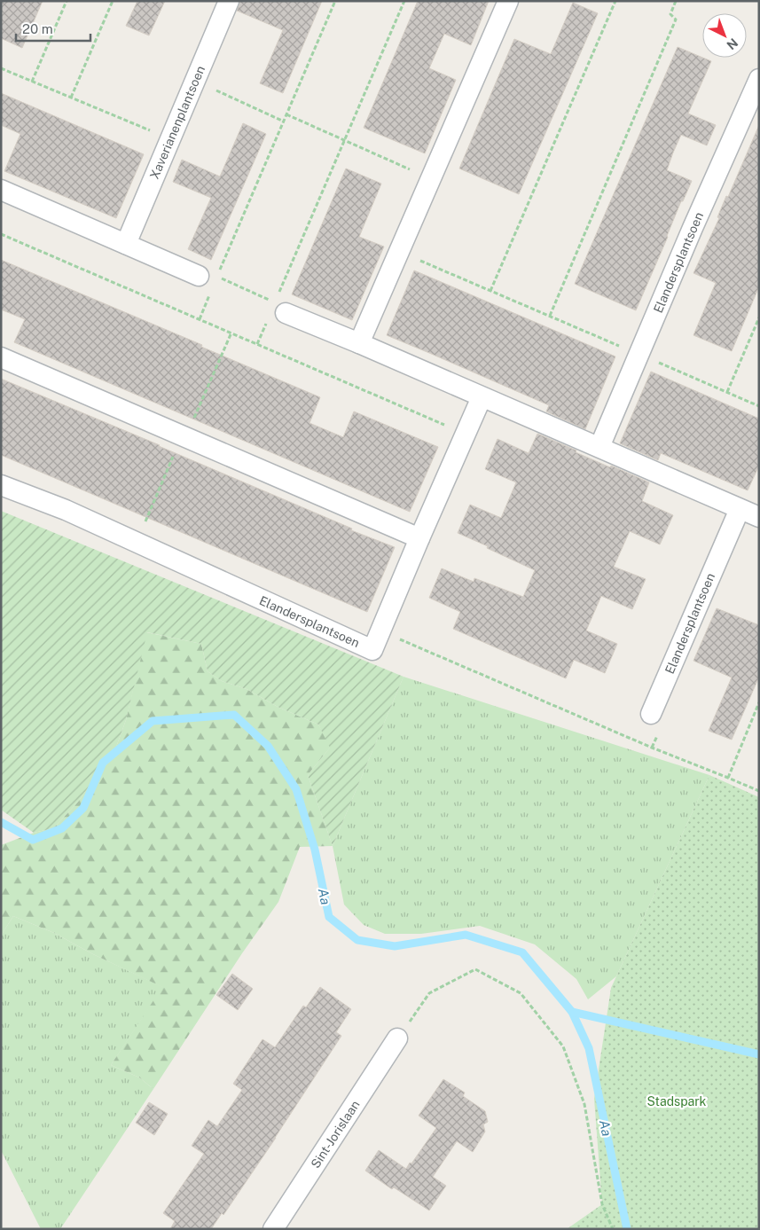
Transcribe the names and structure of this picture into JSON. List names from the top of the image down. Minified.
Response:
{"streets":{"street":["Xaverianenplantsoen","Elandersplantsoen","Sint-Jorislaan"]},"water":["Aa"],"parks":["Stadspark"],"scale_bar":"20 m","north":"bottom right"}
